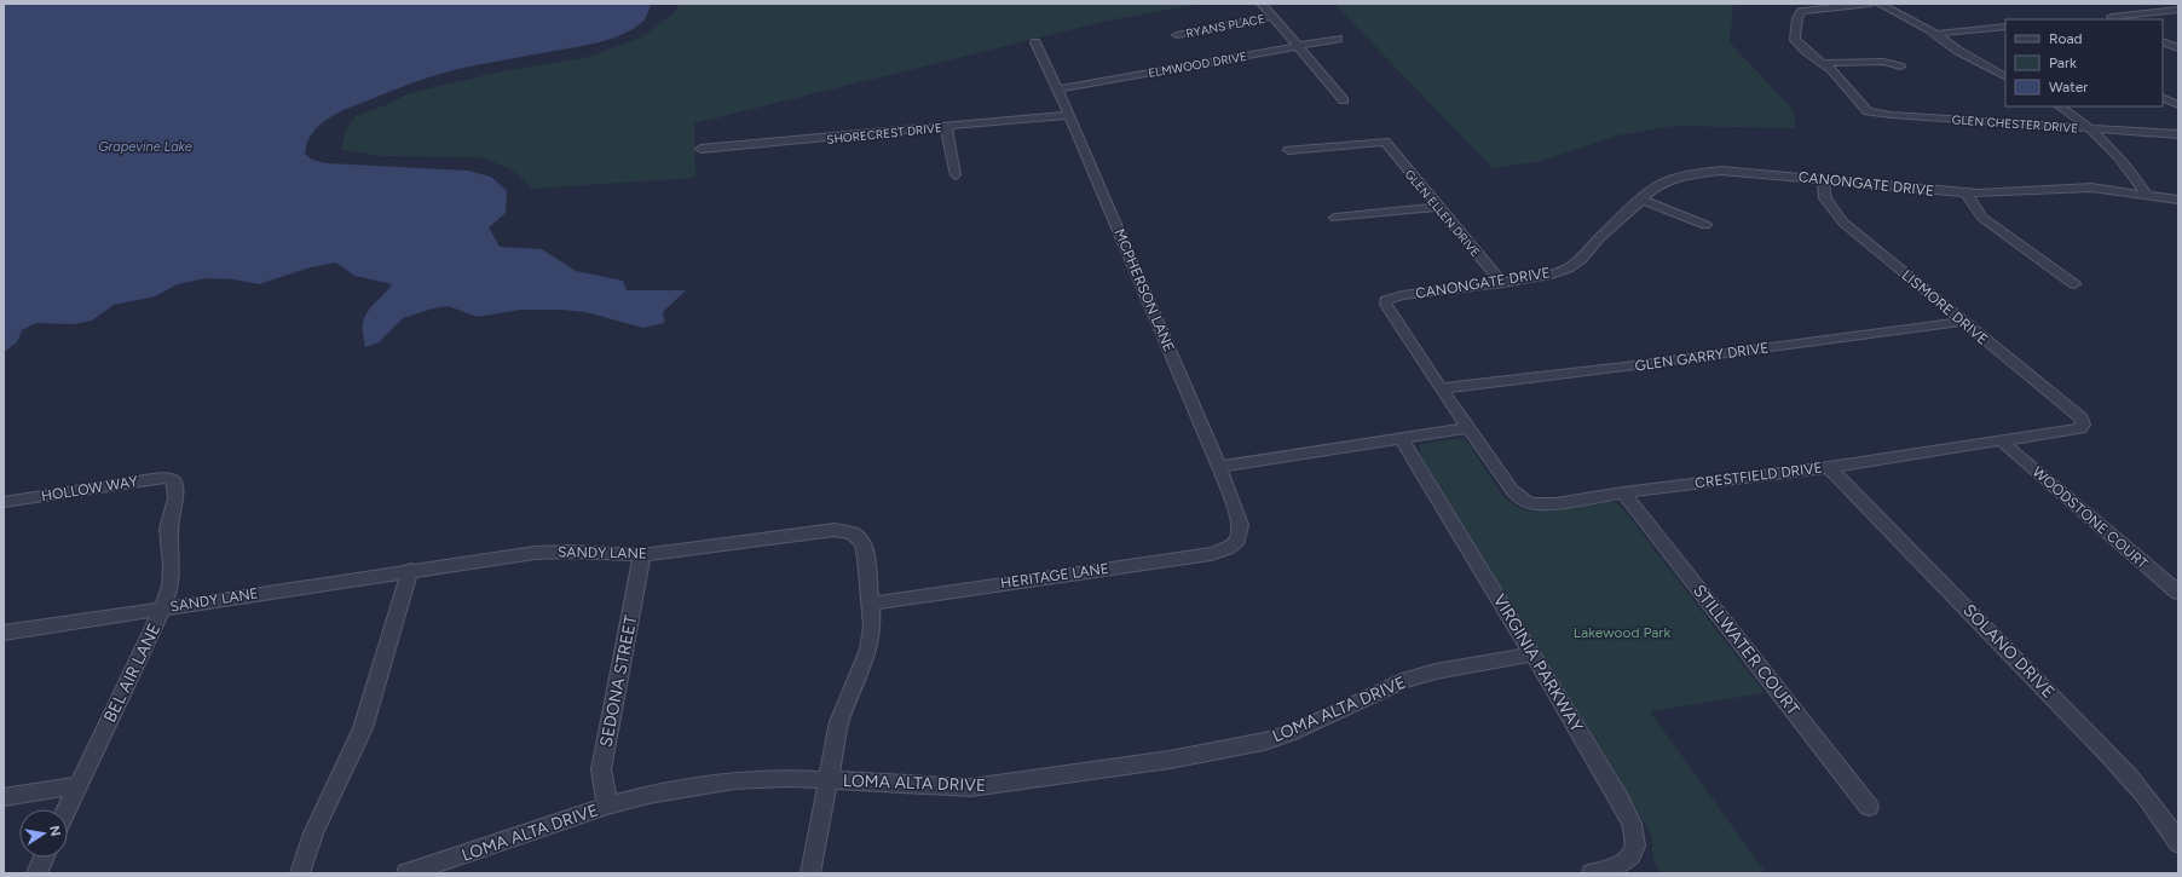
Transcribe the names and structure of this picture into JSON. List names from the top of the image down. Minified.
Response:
{"streets":{"street":["RYANS PLACE","ELMWOOD DRIVE","GLEN CHESTER DRIVE","SHORECREST DRIVE","CANONGATE DRIVE","GLEN ELLEN DRIVE","MCPHERSON LANE","LISMORE DRIVE","GLEN GARRY DRIVE","CRESTFIELD DRIVE","HOLLOW WAY","WOODSTONE COURT","SANDY LANE","HERITAGE LANE","STILLWATER COURT","SOLANO DRIVE","VIRGINIA PARKWAY","BEL AIR LANE","SEDONA STREET","LOMA ALTA DRIVE"]},"crossings":[["ELMWOOD DRIVE","MCPHERSON LANE"],["SHORECREST DRIVE","MCPHERSON LANE"],["CANONGATE DRIVE","GLEN ELLEN DRIVE"],["CANONGATE DRIVE","LISMORE DRIVE"],["CANONGATE DRIVE","GLEN GARRY DRIVE"],["CANONGATE DRIVE","CRESTFIELD DRIVE"],["MCPHERSON LANE","HERITAGE LANE"],["LISMORE DRIVE","GLEN GARRY DRIVE"],["LISMORE DRIVE","CRESTFIELD DRIVE"],["CRESTFIELD DRIVE","WOODSTONE COURT"],["CRESTFIELD DRIVE","STILLWATER COURT"],["CRESTFIELD DRIVE","SOLANO DRIVE"],["HOLLOW WAY","BEL AIR LANE"],["SANDY LANE","HERITAGE LANE"],["SANDY LANE","BEL AIR LANE"],["SANDY LANE","SEDONA STREET"],["SANDY LANE","LOMA ALTA DRIVE"],["VIRGINIA PARKWAY","LOMA ALTA DRIVE"],["SEDONA STREET","LOMA ALTA DRIVE"]],"water":["Grapevine Lake"],"parks":["Lakewood Park"],"legend":["Road","Park","Water"],"north":"right"}
